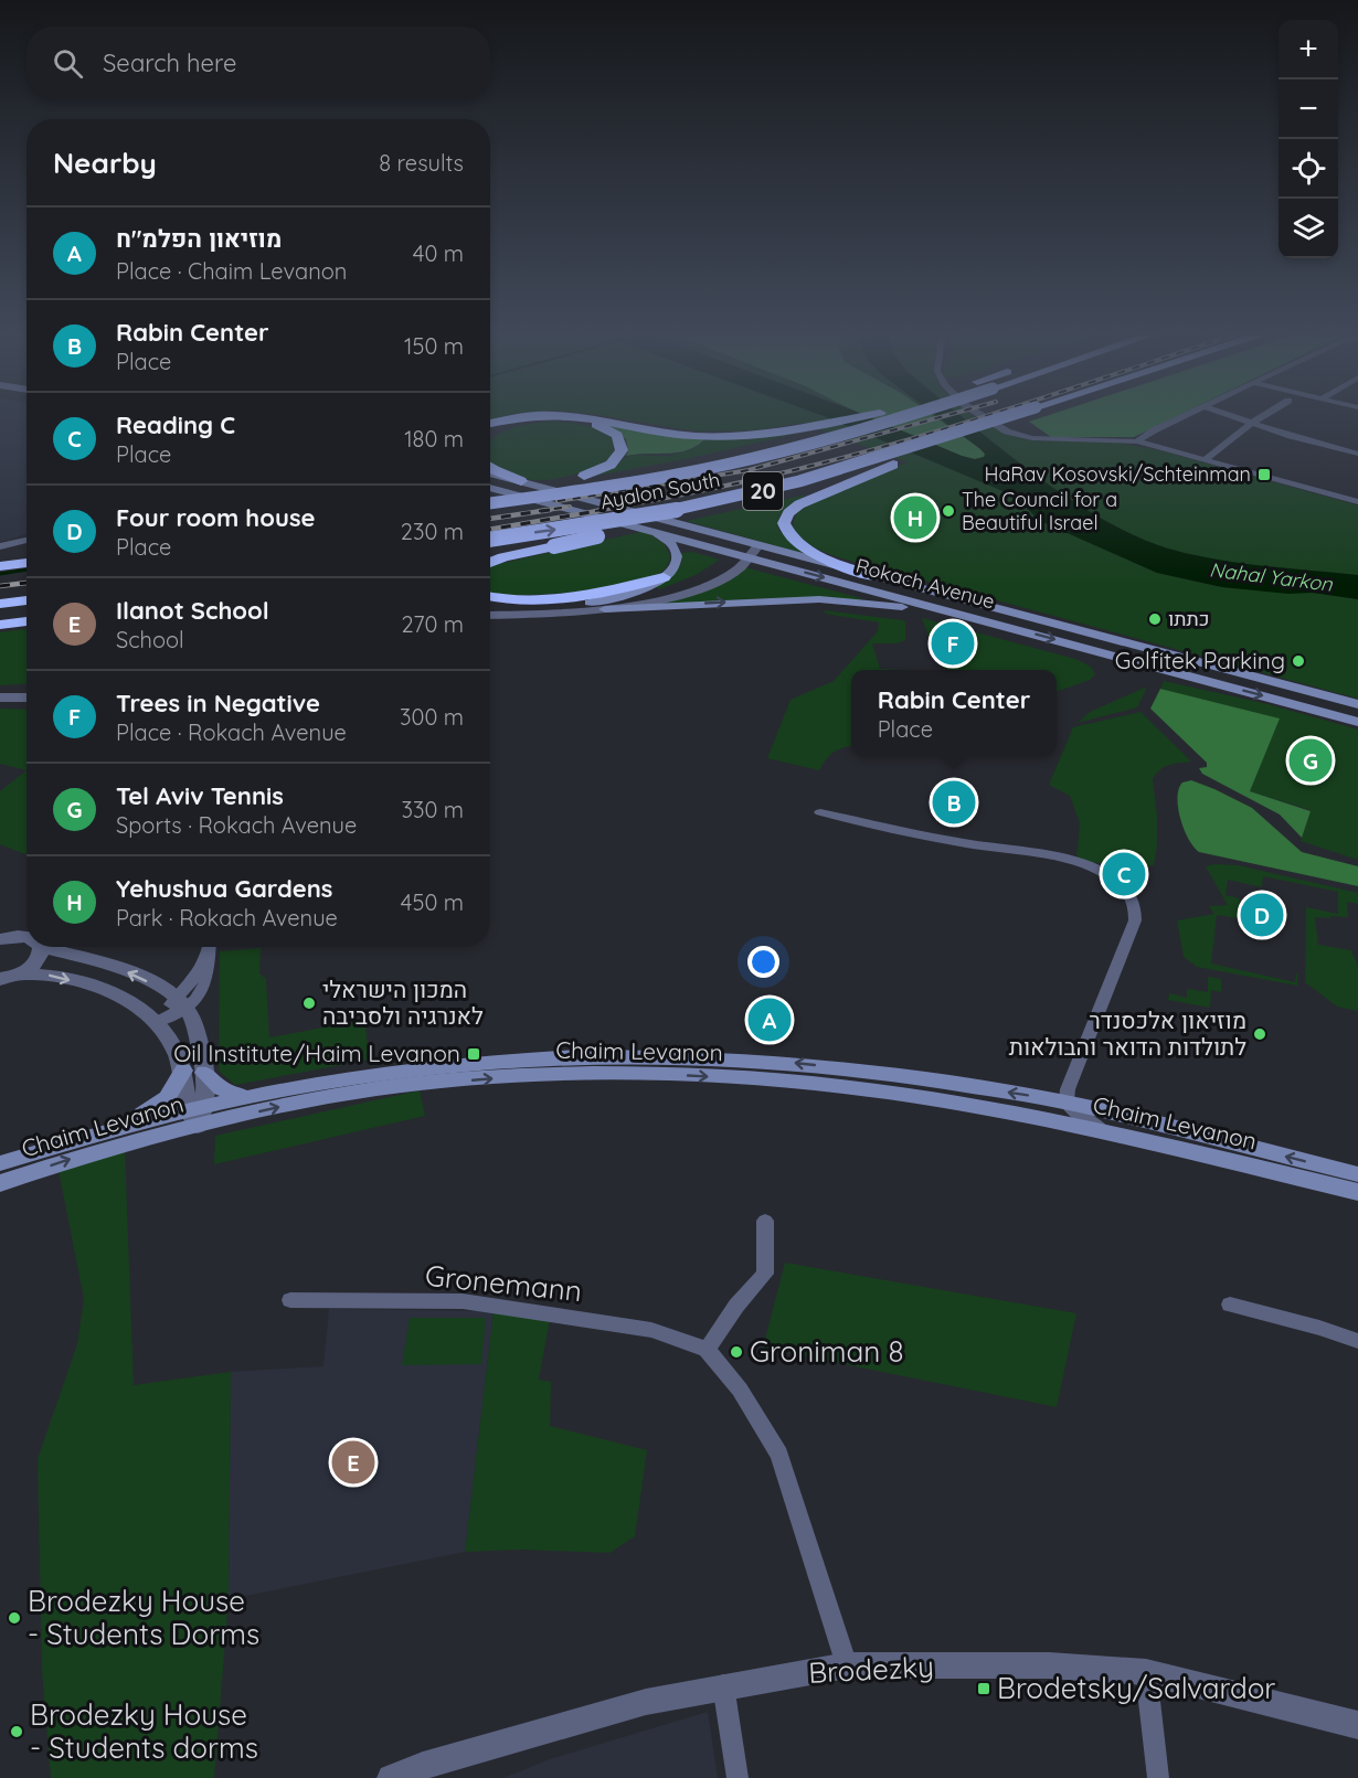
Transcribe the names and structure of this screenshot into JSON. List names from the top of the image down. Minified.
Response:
{"streets":{"highway":["Ayalon South","20"],"main road":["Rokach Avenue","Chaim Levanon"],"street":["Gronemann","Brodezky"]},"crossings":[["Gronemann","Brodezky"]],"water":["Nahal Yarkon"],"places":{"transit":["HaRav Kosovski/Schteinman","Oil Institute/Haim Levanon","Brodetsky/Salvardor"],"other":["The Council for a Beautiful Israel","כתתו","Golfitek Parking","המכון הישראלי לאנרגיה ולסביבה","מוזיאון אלכסנדר לתולדות הדואר והבולאות","Groniman 8","Brodezky House - Students Dorms","Brodezky House - Students dorms"]},"page":{"map_buttons":["+","−"],"search":"Search here","heading":["Nearby","8 results"],"list":[{"mark":"A","name":"מוזיאון הפלמ\"ח","note":"Place · Chaim Levanon","value":"40 m"},{"mark":"B","name":"Rabin Center","note":"Place","value":"150 m"},{"mark":"C","name":"Reading C","note":"Place","value":"180 m"},{"mark":"D","name":"Four room house","note":"Place","value":"230 m"},{"mark":"E","name":"Ilanot School","note":"School","value":"270 m"},{"mark":"F","name":"Trees in Negative","note":"Place · Rokach Avenue","value":"300 m"},{"mark":"G","name":"Tel Aviv Tennis","note":"Sports · Rokach Avenue","value":"330 m"},{"mark":"H","name":"Yehushua Gardens","note":"Park · Rokach Avenue","value":"450 m"}],"pins":["H","F","G","B","C","D","A","E"],"popup":["Rabin Center","Place"]}}
